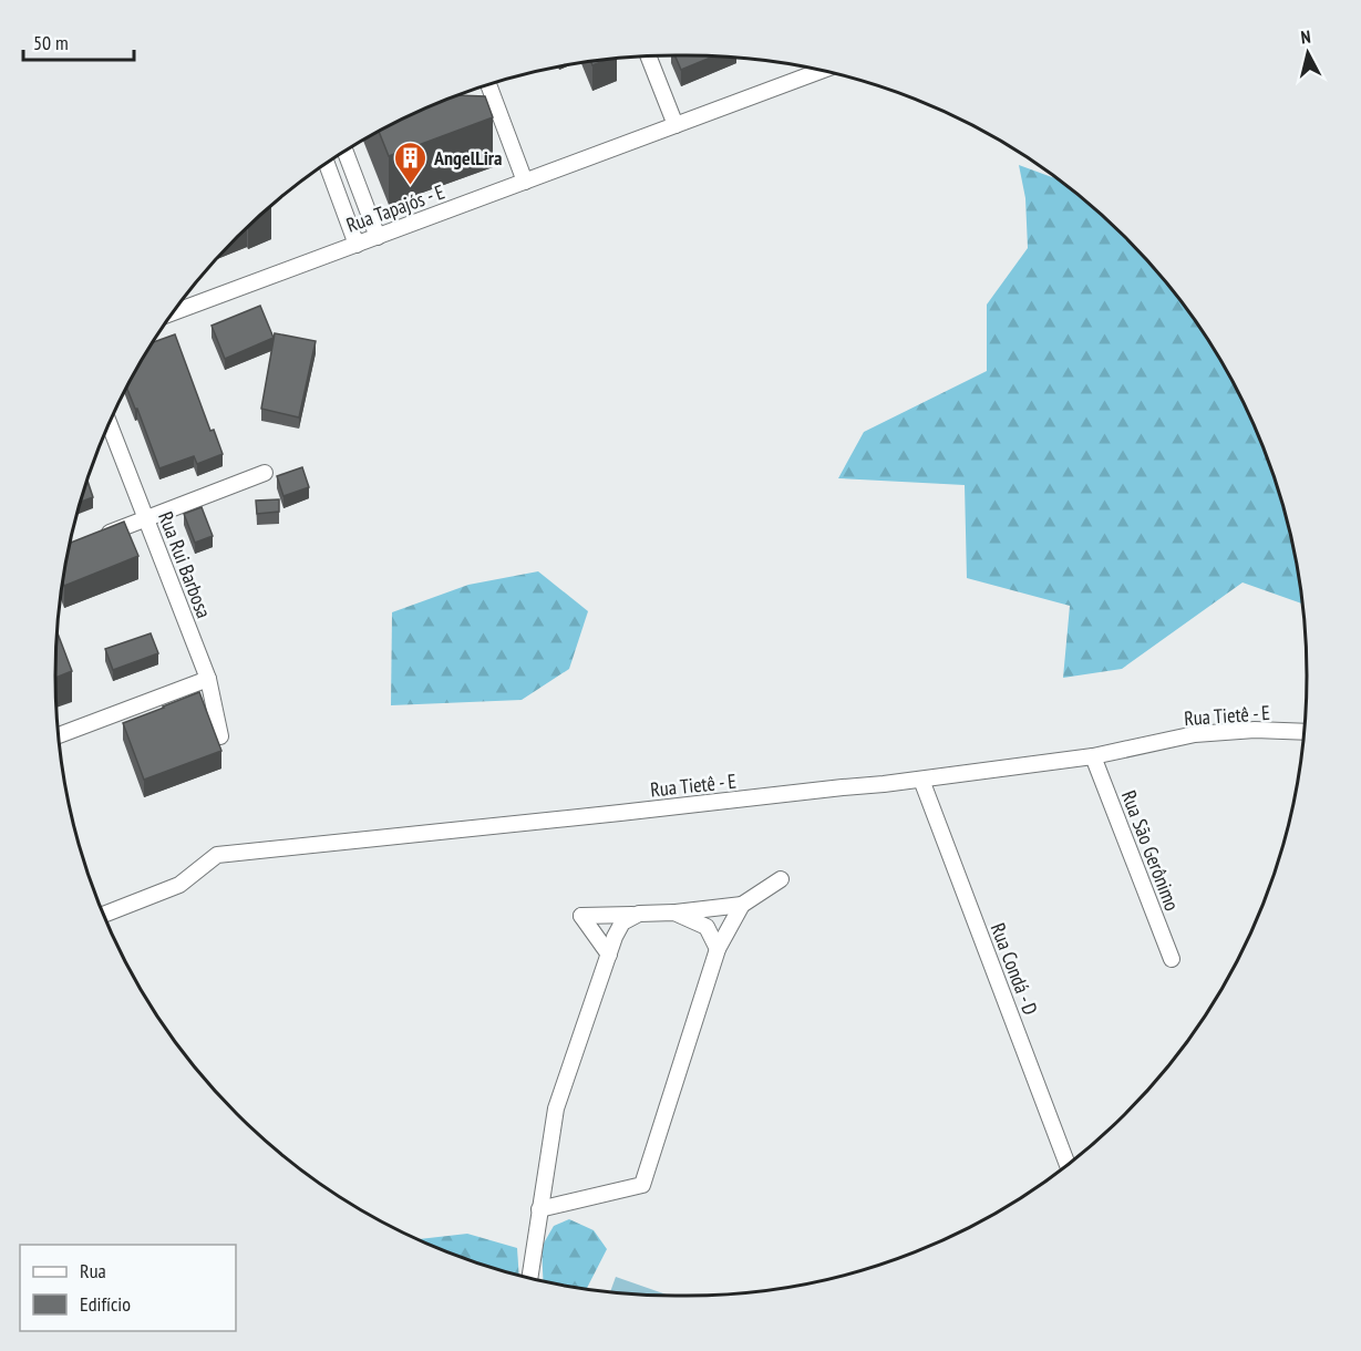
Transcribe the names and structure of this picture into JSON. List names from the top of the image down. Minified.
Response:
{"streets":{"street":["Rua Tapajós - E","Rua Rui Barbosa","Rua Tietê - E","Rua São Gerônimo","Rua Condá - D"]},"crossings":[["Rua Tietê - E","Rua São Gerônimo"],["Rua Tietê - E","Rua Condá - D"]],"places":{"building":["AngelLira"]},"legend":["Rua","Edifício"],"scale_bar":"50 m","north":"top"}
